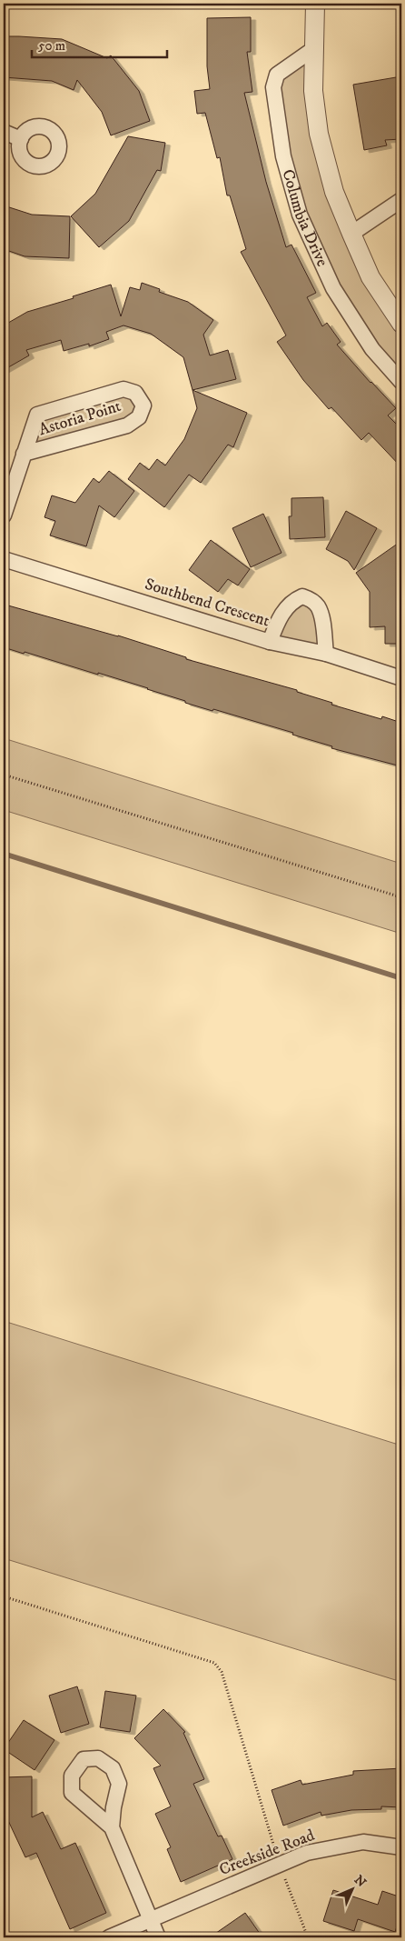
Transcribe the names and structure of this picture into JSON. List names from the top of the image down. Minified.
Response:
{"streets":{"street":["Columbia Drive","Astoria Point","Southbend Crescent","Creekside Road"]},"scale_bar":"50 m","north":"top right"}
